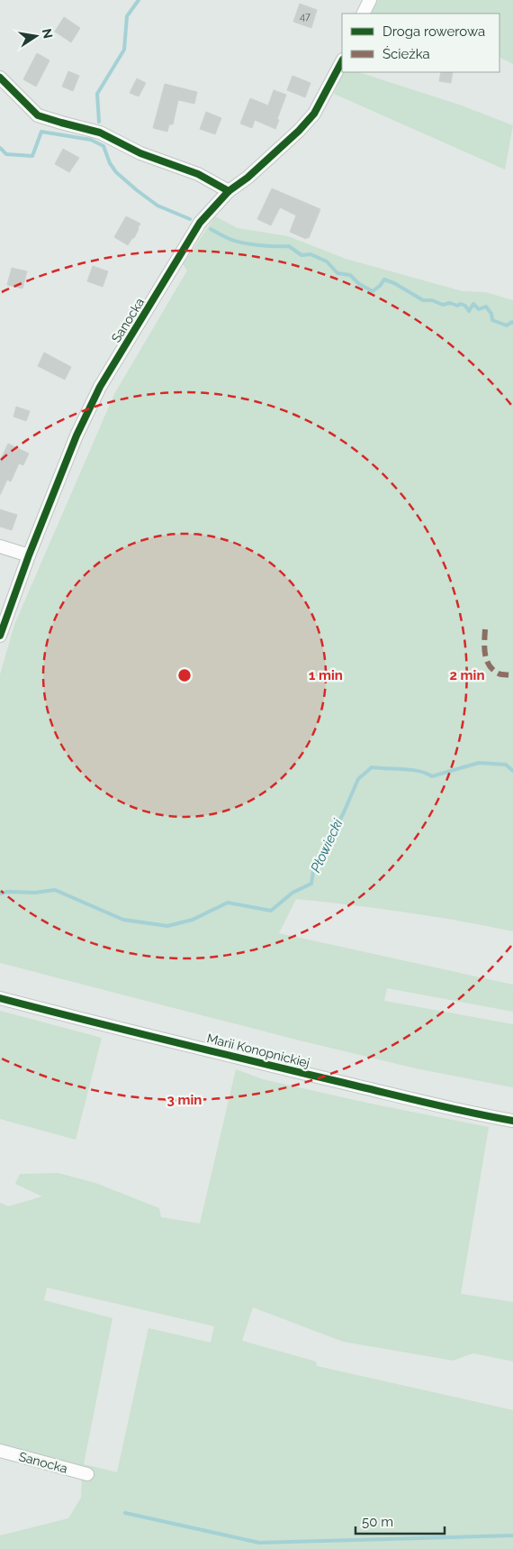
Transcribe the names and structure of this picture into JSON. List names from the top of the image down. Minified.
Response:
{"streets":{"street":["Sanocka","Marii Konopnickiej"]},"water":["Płowiecki"],"house_numbers":["47"],"legend":["Droga rowerowa","Ścieżka"],"scale_bar":"50 m","north":"right","rings":["1 min","2 min","3 min"]}
